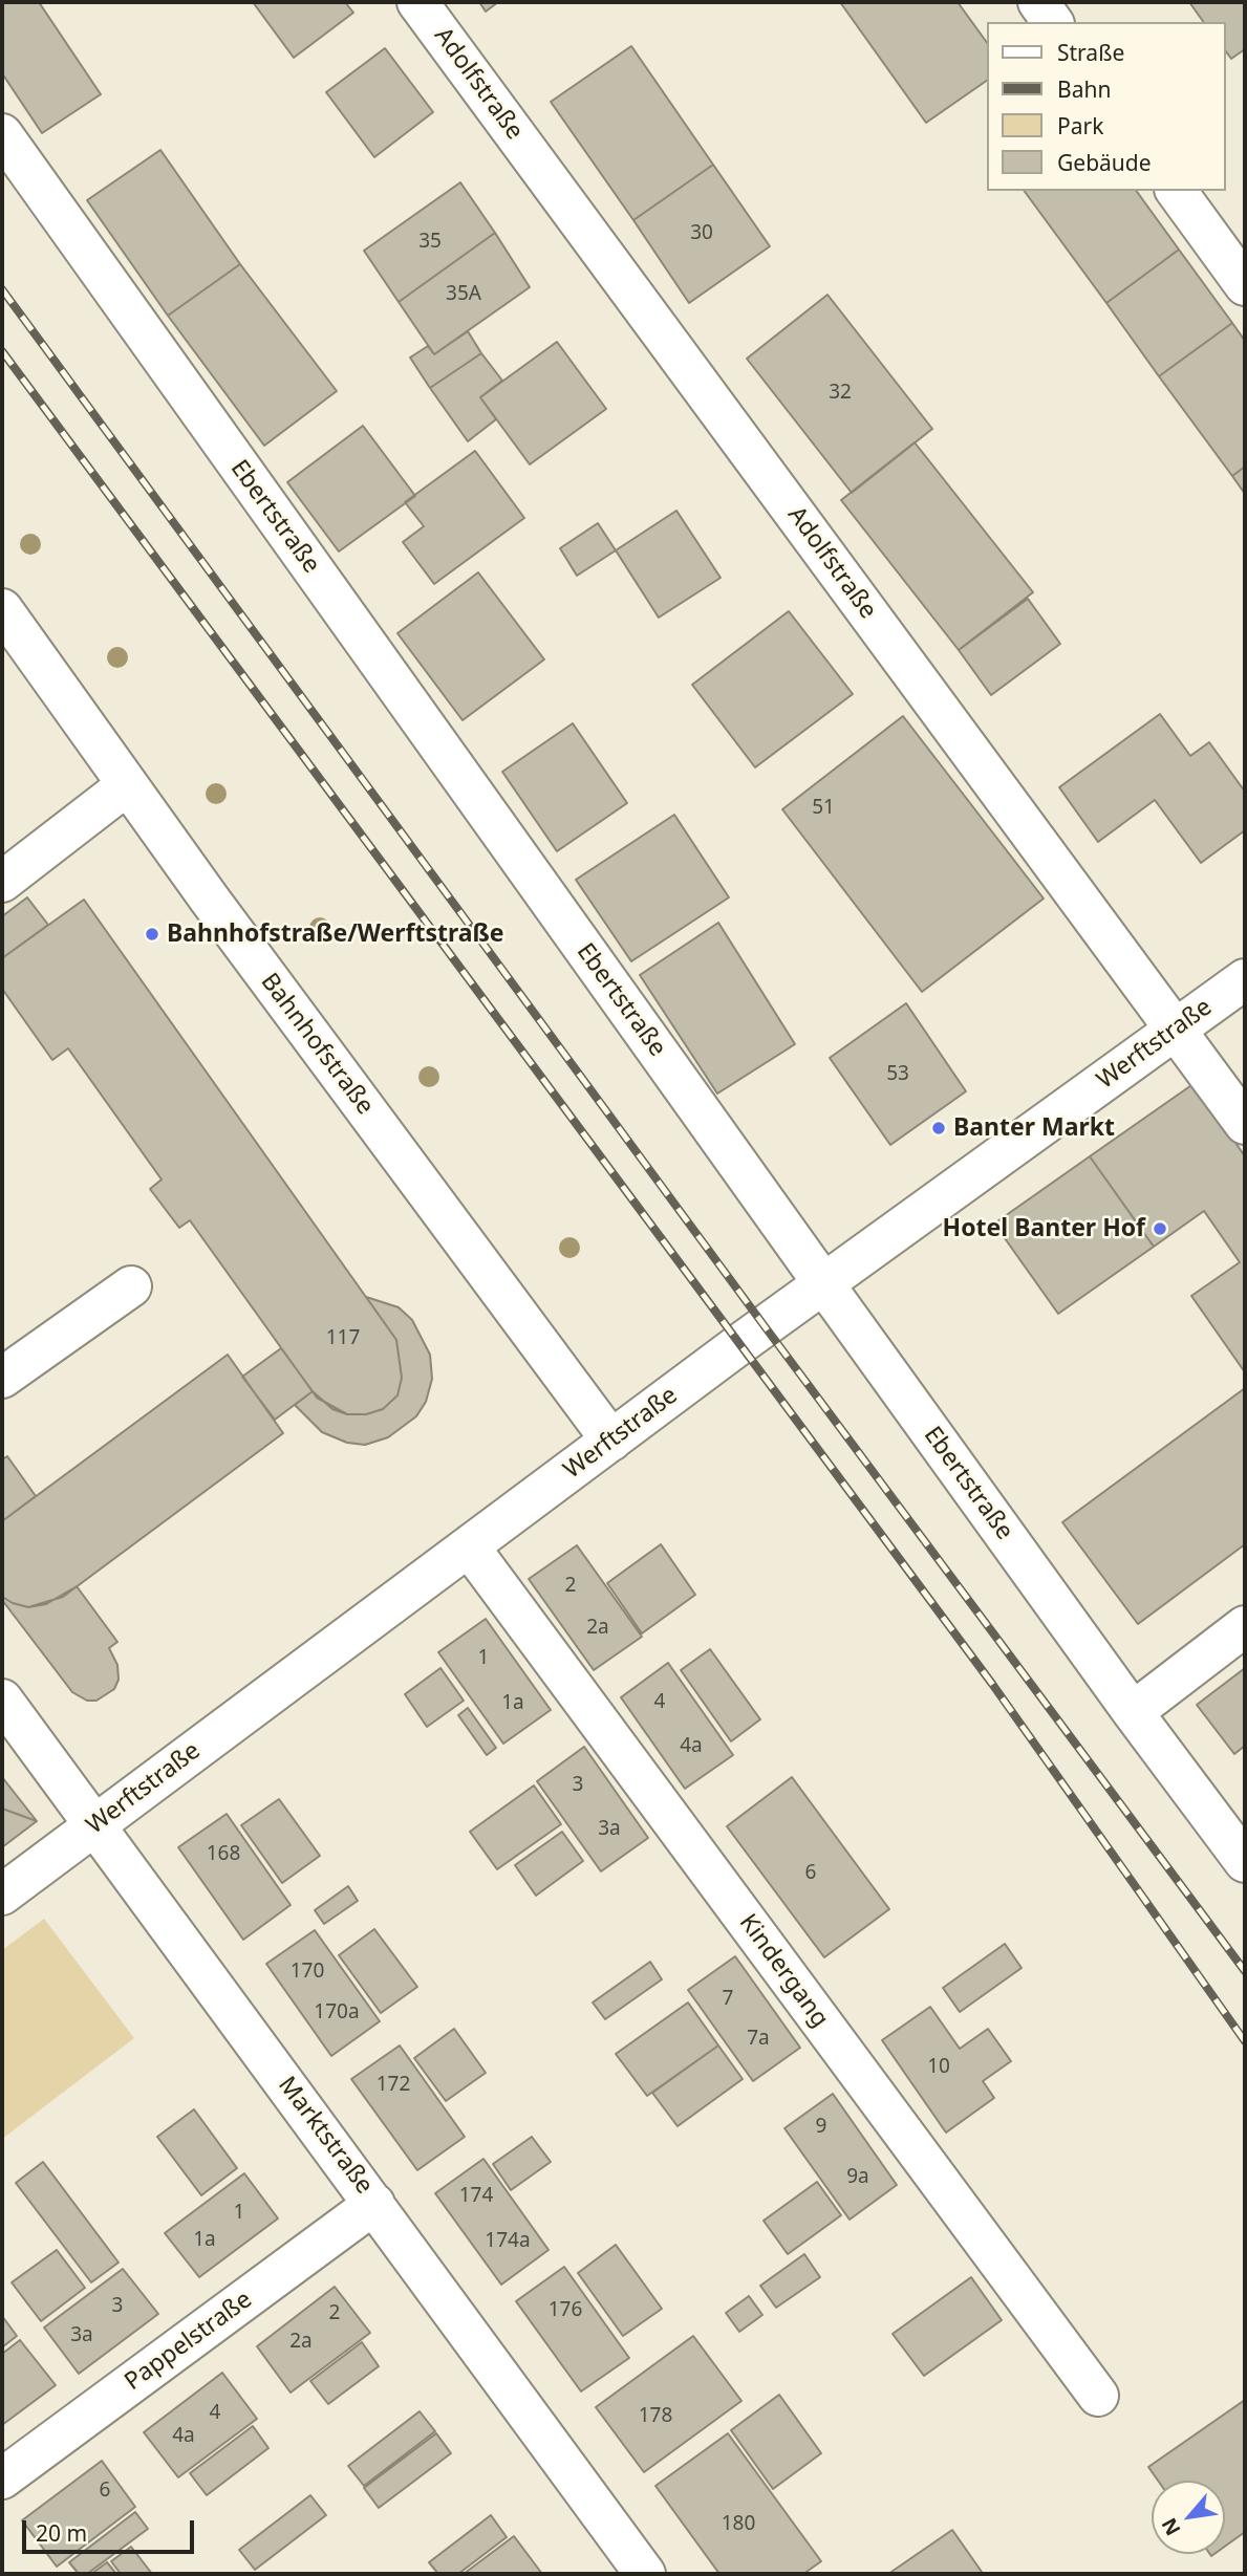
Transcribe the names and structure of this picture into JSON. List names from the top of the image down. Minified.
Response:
{"streets":{"street":["Adolfstraße","Ebertstraße","Bahnhofstraße","Werftstraße","Kindergang","Marktstraße","Pappelstraße"]},"crossings":[["Adolfstraße","Werftstraße"],["Ebertstraße","Werftstraße"],["Bahnhofstraße","Werftstraße"],["Werftstraße","Kindergang"],["Werftstraße","Marktstraße"],["Marktstraße","Pappelstraße"]],"places":["Bahnhofstraße/Werftstraße","Banter Markt","Hotel Banter Hof"],"house_numbers":["30","35","35A","32","51","53","117","2","2a","1","4","1a","4a","3","3a","168","6","170","7","170a","7a","10","172","9","9a","174","1","1a","174a","3","176","2","3a","2a","4","178","4a","6","180"],"legend":["Straße","Bahn","Park","Gebäude"],"scale_bar":"20 m","north":"bottom left"}
